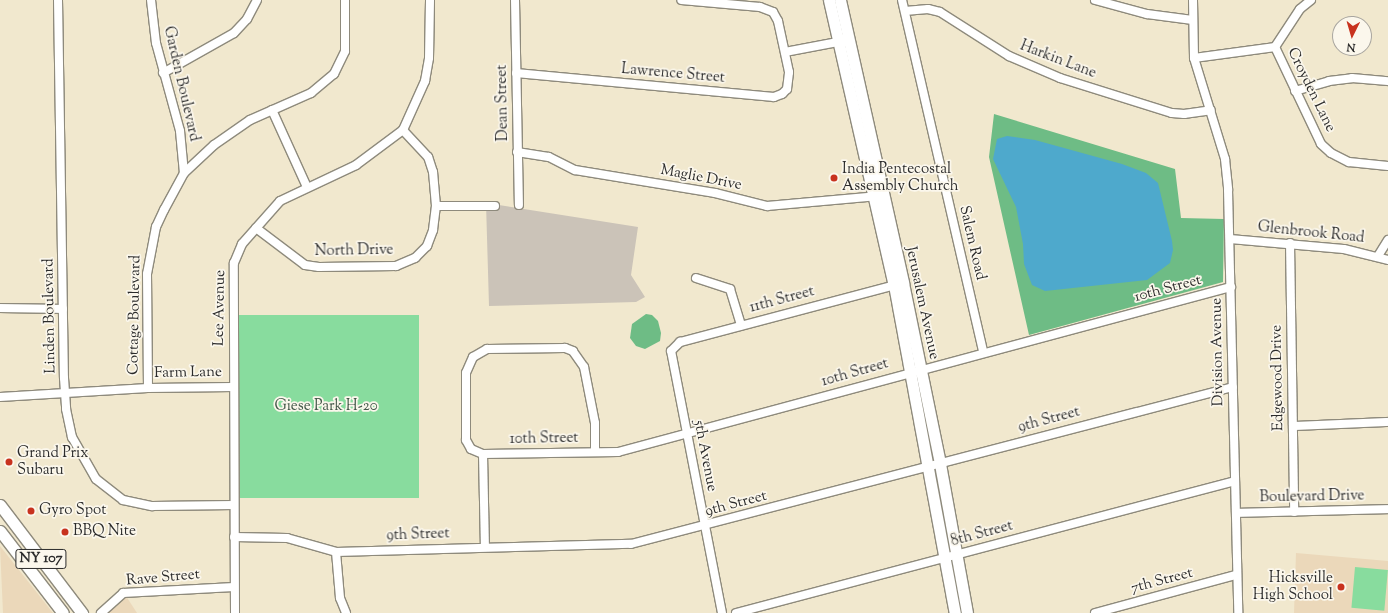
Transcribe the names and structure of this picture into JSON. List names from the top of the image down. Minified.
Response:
{"streets":{"main road":["Jerusalem Avenue","NY 107"],"street":["Harkin Lane","Lawrence Street","Garden Boulevard","Croyden Lane","Dean Street","Maglie Drive","Glenbrook Road","Salem Road","North Drive","10th Street","11th Street","Lee Avenue","Cottage Boulevard","Linden Boulevard","Division Avenue","Farm Lane","Edgewood Drive","9th Street","5th Avenue","Boulevard Drive","8th Street","Rave Street","7th Street"]},"crossings":[["Harkin Lane","Salem Road"],["Harkin Lane","Division Avenue"],["Lawrence Street","Dean Street"],["Garden Boulevard","Cottage Boulevard"],["Dean Street","Maglie Drive"],["Maglie Drive","Jerusalem Avenue"],["Glenbrook Road","Division Avenue"],["Glenbrook Road","Edgewood Drive"],["Salem Road","10th Street"],["North Drive","Lee Avenue"],["10th Street","Jerusalem Avenue"],["10th Street","Division Avenue"],["10th Street","5th Avenue"],["11th Street","Jerusalem Avenue"],["11th Street","5th Avenue"],["Jerusalem Avenue","9th Street"],["Jerusalem Avenue","8th Street"],["Lee Avenue","Linden Boulevard"],["Lee Avenue","Farm Lane"],["Lee Avenue","9th Street"],["Lee Avenue","Rave Street"],["Cottage Boulevard","Farm Lane"],["Linden Boulevard","Farm Lane"],["Division Avenue","9th Street"],["Division Avenue","Boulevard Drive"],["Division Avenue","8th Street"],["Division Avenue","7th Street"],["Edgewood Drive","Boulevard Drive"],["9th Street","5th Avenue"]],"parks":["Giese Park H-20"],"places":["India Pentecostal Assembly Church","Grand Prix Subaru","Gyro Spot","BBQ Nite","Hicksville High School"],"north":"bottom"}
